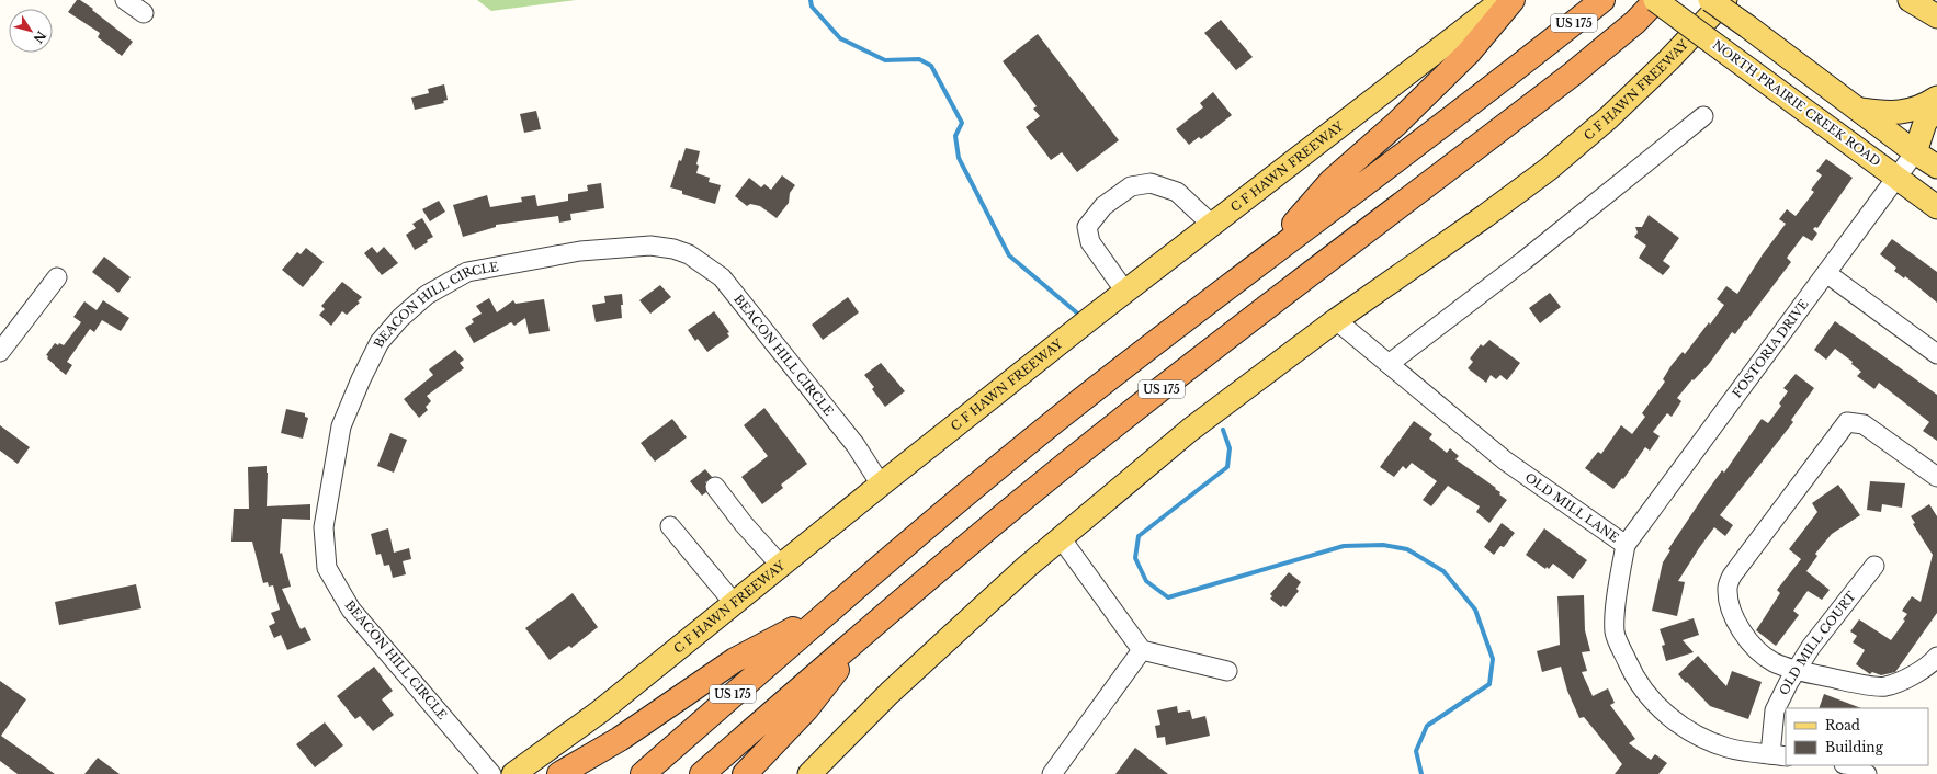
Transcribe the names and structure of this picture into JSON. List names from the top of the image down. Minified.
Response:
{"streets":{"highway":["US 175"],"main road":["C F HAWN FREEWAY","NORTH PRAIRIE CREEK ROAD"],"street":["BEACON HILL CIRCLE","FOSTORIA DRIVE","OLD MILL LANE","OLD MILL COURT"]},"crossings":[["US 175","NORTH PRAIRIE CREEK ROAD"],["C F HAWN FREEWAY","BEACON HILL CIRCLE"],["C F HAWN FREEWAY","OLD MILL LANE"],["NORTH PRAIRIE CREEK ROAD","FOSTORIA DRIVE"],["FOSTORIA DRIVE","OLD MILL LANE"],["OLD MILL LANE","OLD MILL COURT"]],"legend":["Road","Building"],"north":"bottom right"}
